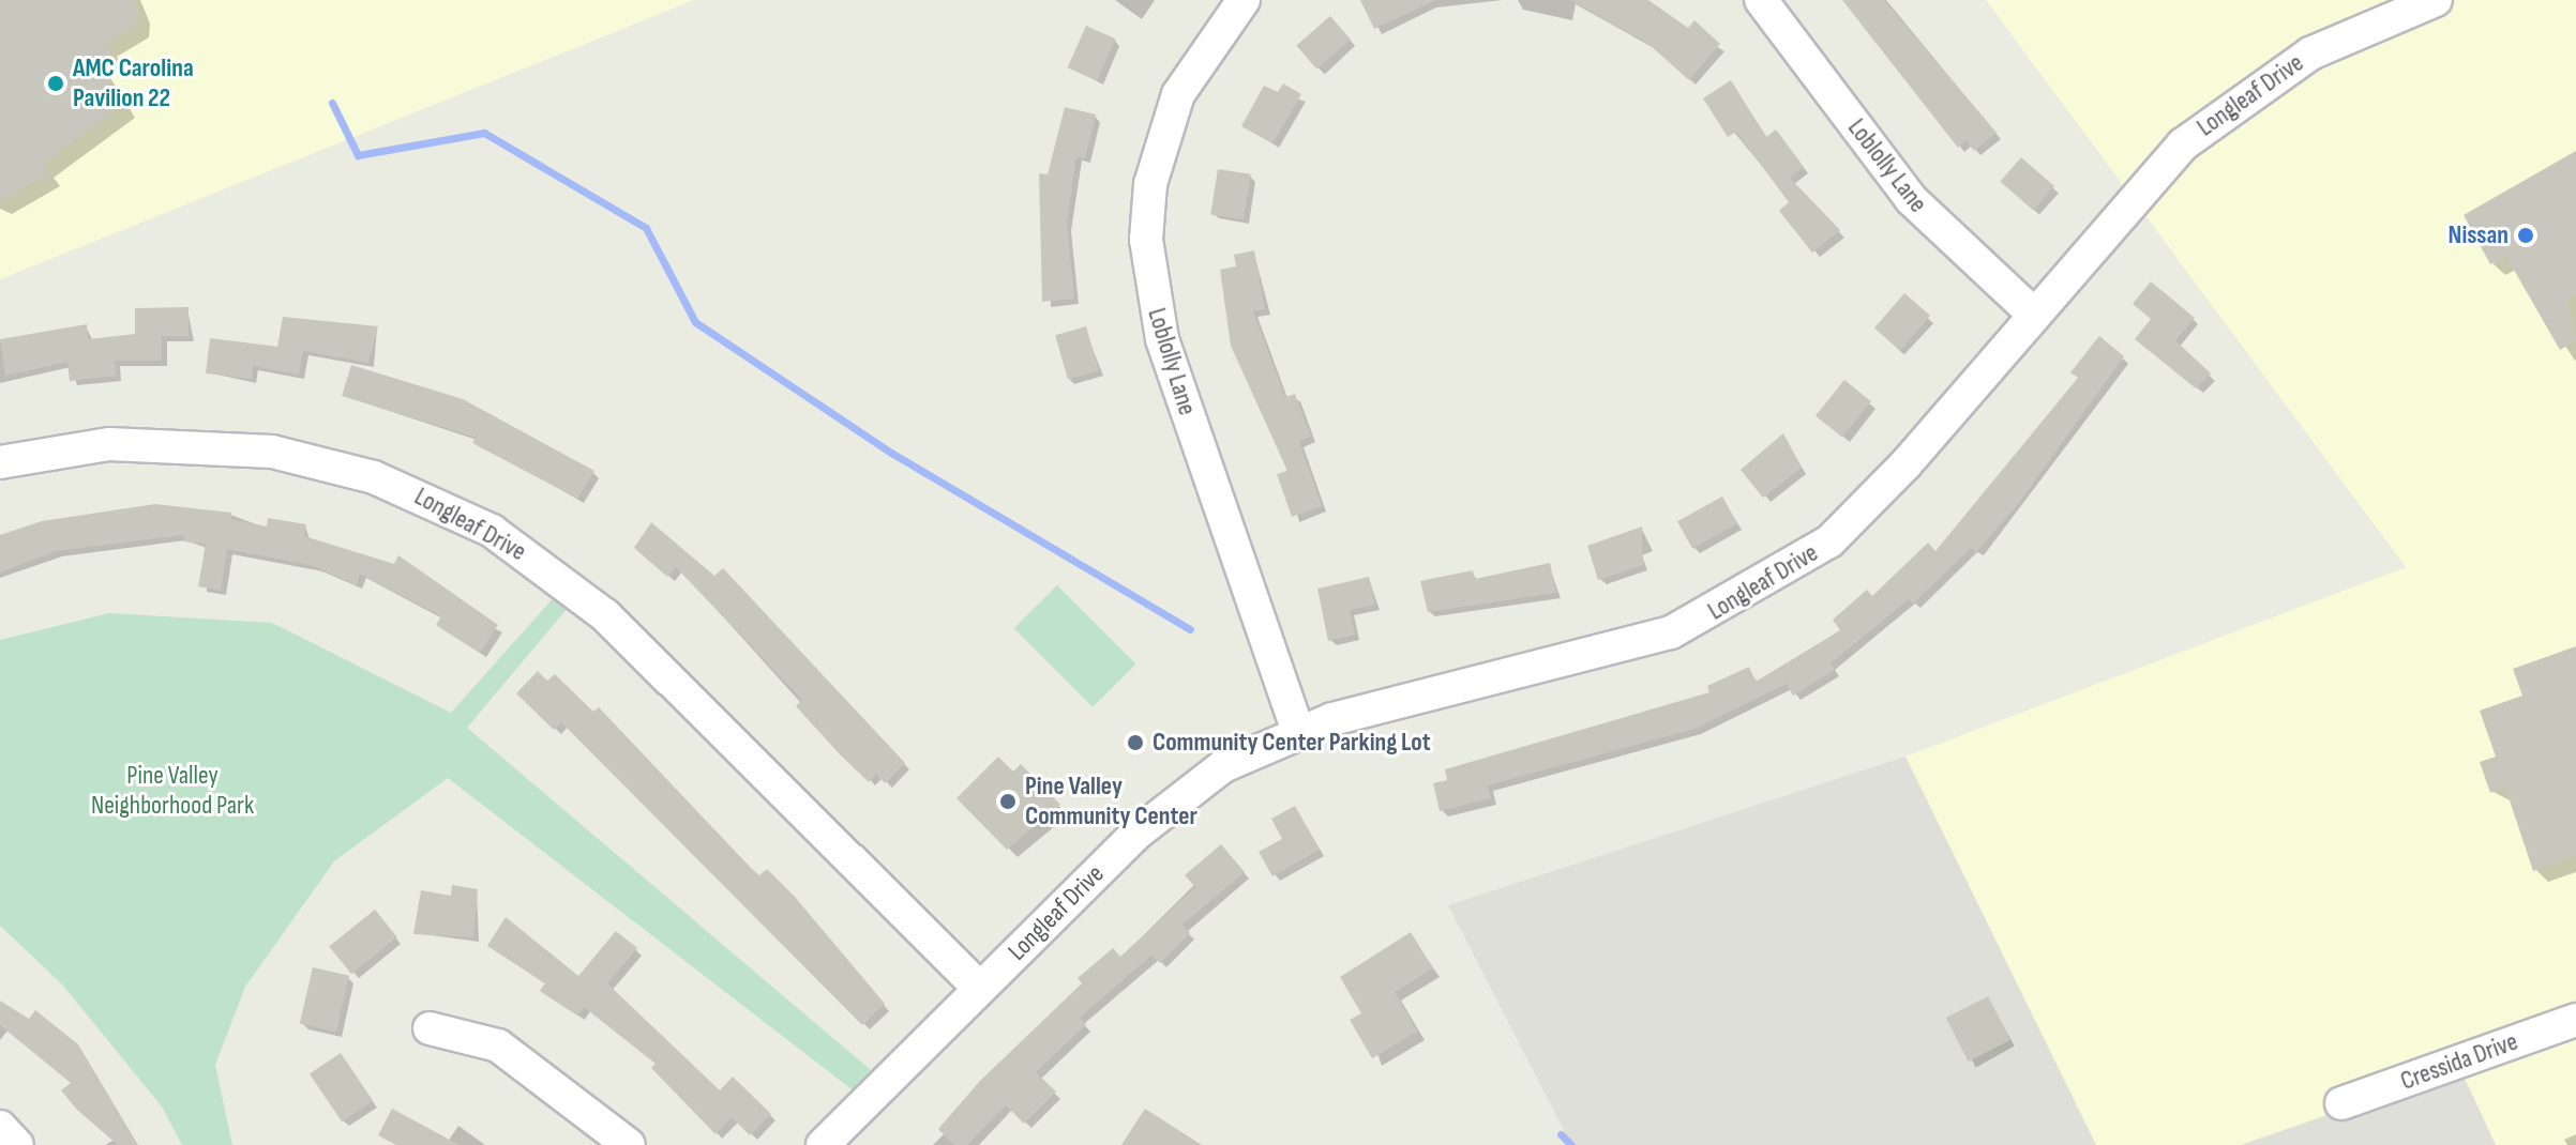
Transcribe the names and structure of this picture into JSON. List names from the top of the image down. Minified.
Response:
{"streets":{"street":["Longleaf Drive","Loblolly Lane","Cressida Drive"]},"crossings":[["Longleaf Drive","Loblolly Lane"]],"parks":["Pine Valley Neighborhood Park"],"places":["AMC Carolina Pavilion 22","Nissan","Community Center Parking Lot","Pine Valley Community Center"]}
